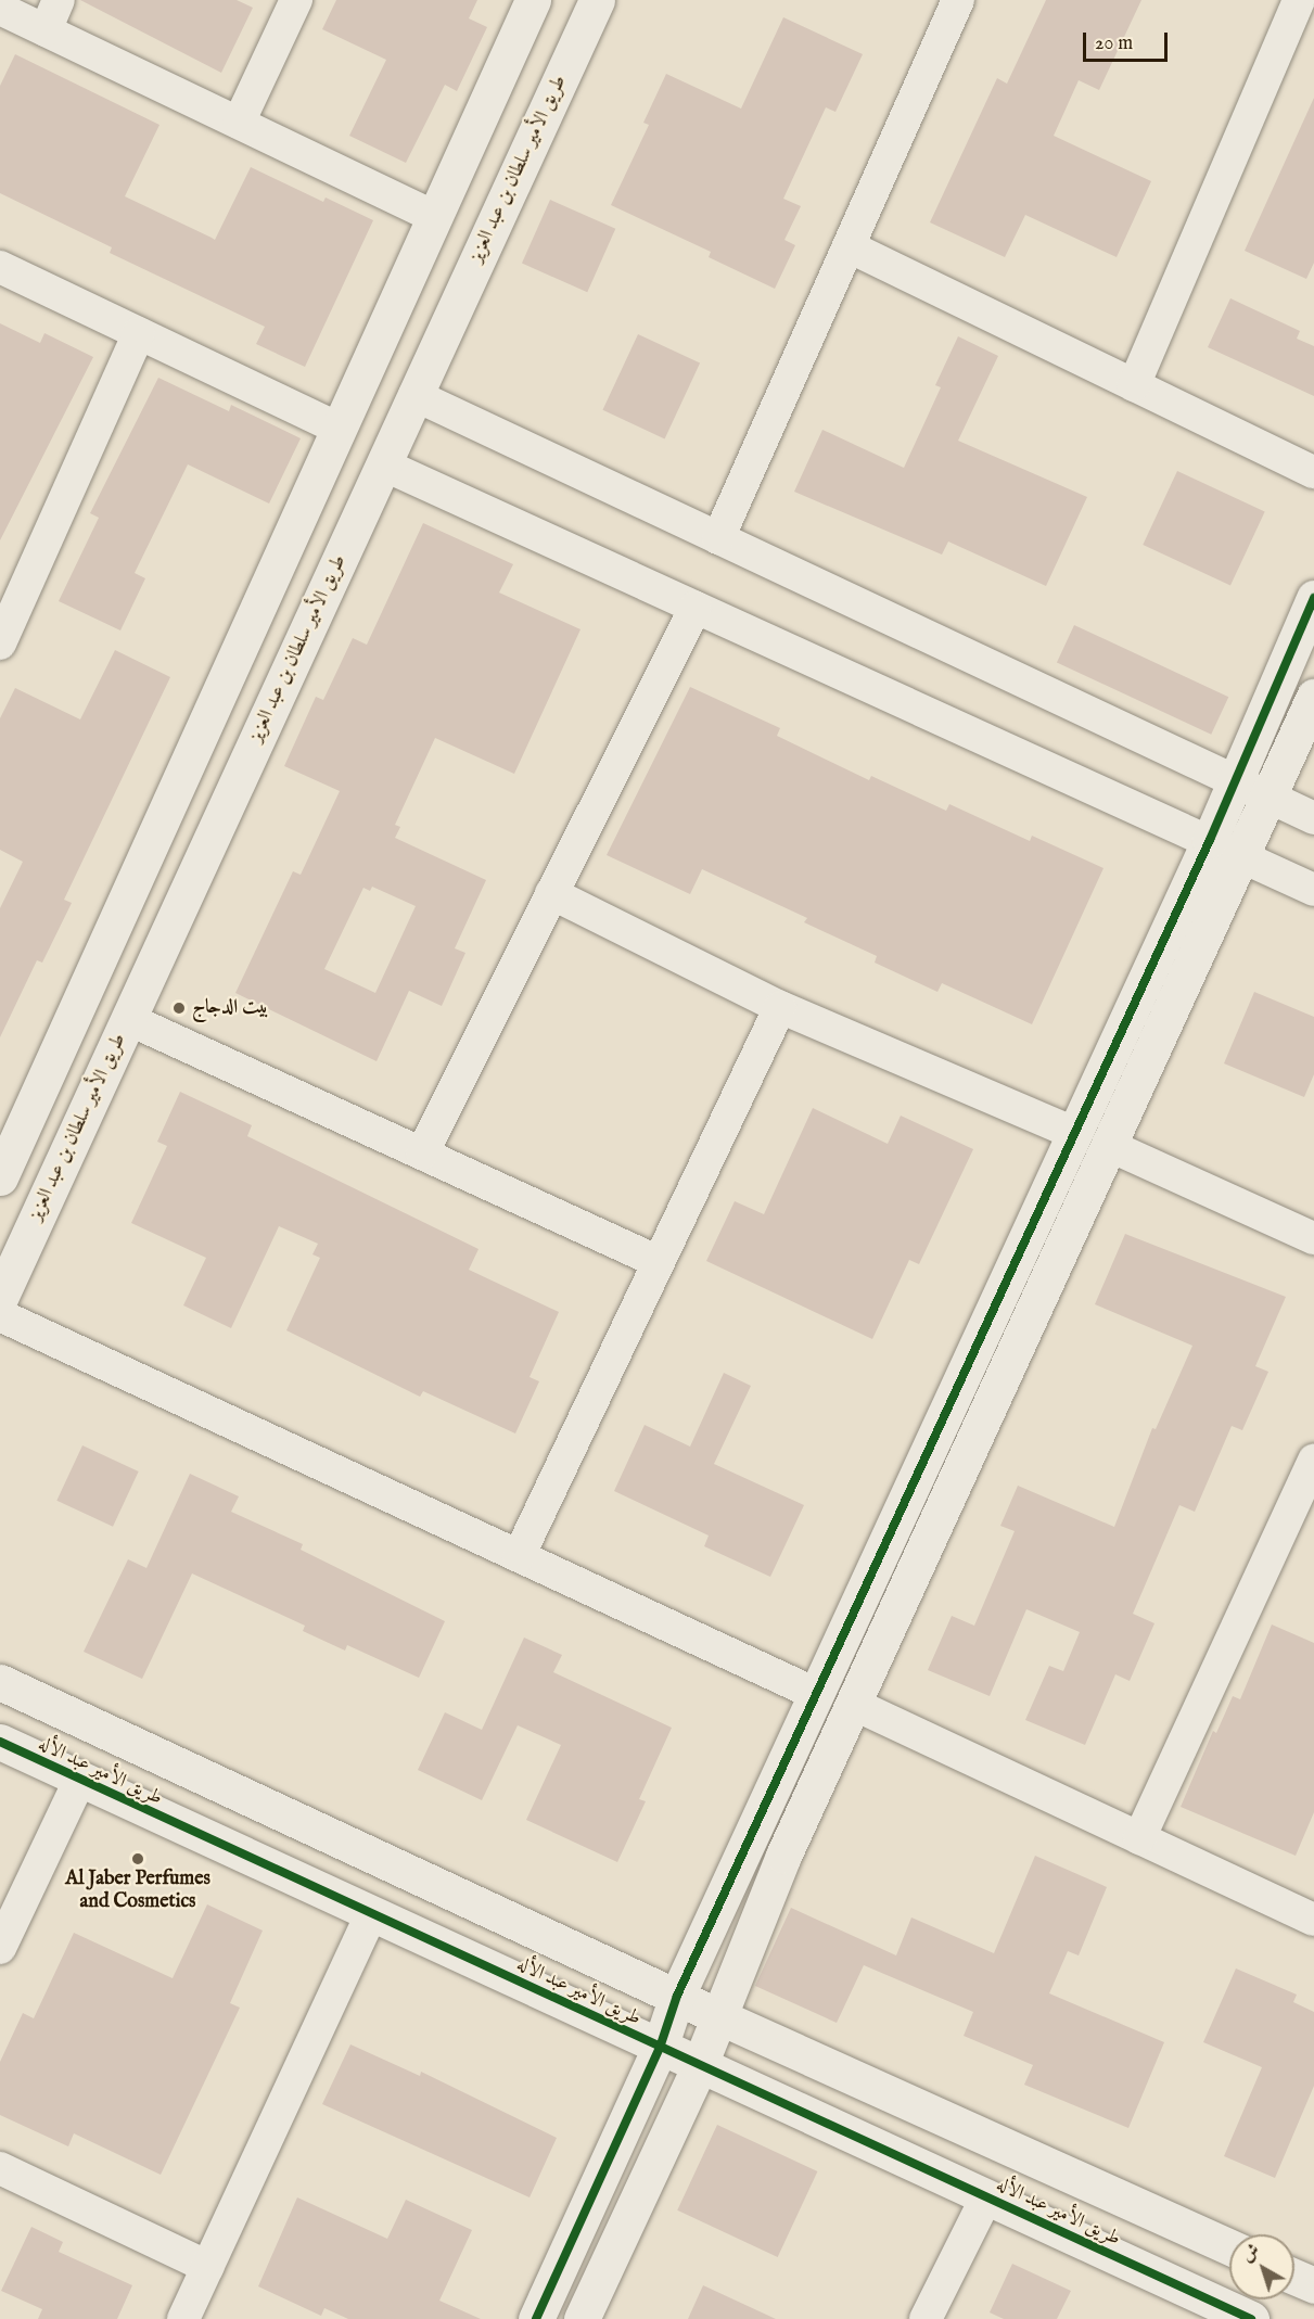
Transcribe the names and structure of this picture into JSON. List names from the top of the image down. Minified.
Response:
{"streets":{"street":["طريق الأمير سلطان بن عبد العزيز","طريق الأمير عبد الأله"]},"places":["بيت الدجاج","Al Jaber Perfumes and Cosmetics"],"scale_bar":"20 m","north":"top left"}
